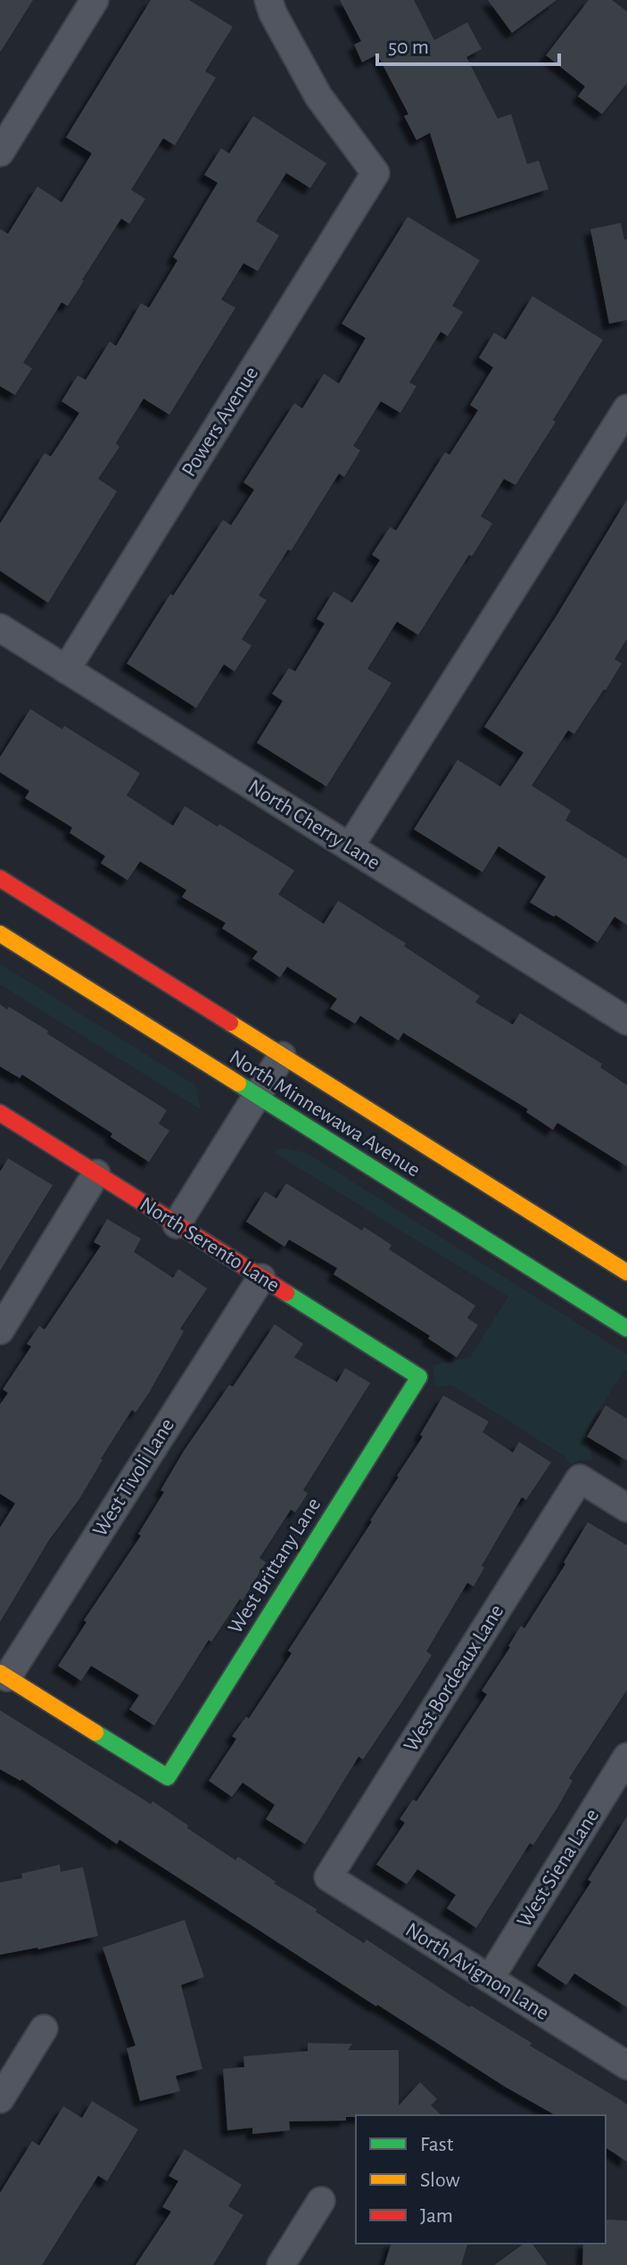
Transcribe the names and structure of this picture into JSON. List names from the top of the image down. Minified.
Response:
{"streets":{"main road":["North Minnewawa Avenue","North Serento Lane","West Brittany Lane"],"street":["Powers Avenue","North Cherry Lane","West Tivoli Lane","West Bordeaux Lane","West Siena Lane","North Avignon Lane"]},"crossings":[["Powers Avenue","North Cherry Lane"],["North Serento Lane","West Tivoli Lane"],["North Serento Lane","West Brittany Lane"],["West Tivoli Lane","West Brittany Lane"],["West Bordeaux Lane","North Avignon Lane"],["West Siena Lane","North Avignon Lane"]],"legend":["Fast","Slow","Jam"],"scale_bar":"50 m"}
